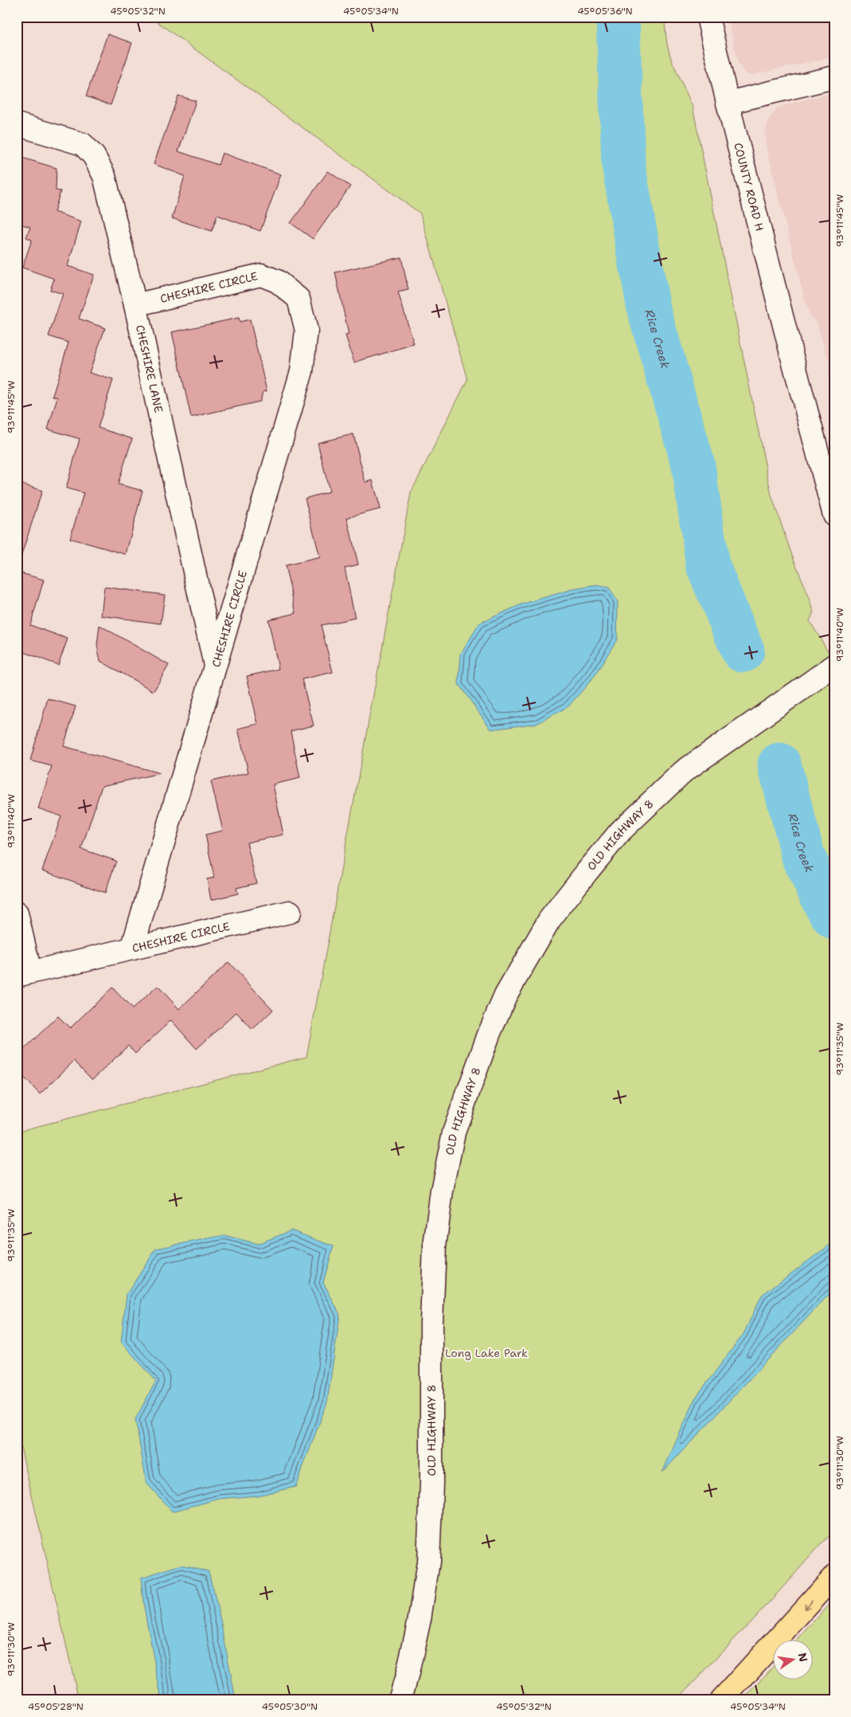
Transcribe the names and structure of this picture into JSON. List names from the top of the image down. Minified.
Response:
{"streets":{"street":["COUNTY ROAD H","CHESHIRE CIRCLE","CHESHIRE LANE","OLD HIGHWAY 8"]},"crossings":[["CHESHIRE CIRCLE","CHESHIRE LANE"]],"water":["Rice Creek"],"parks":["Long Lake Park"],"north":"right","coordinates":["45°05'32\"N","45°05'34\"N","45°05'36\"N","93°11'45\"W","93°11'40\"W","93°11'35\"W","93°11'30\"W","45°05'28\"N","45°05'30\"N"]}
